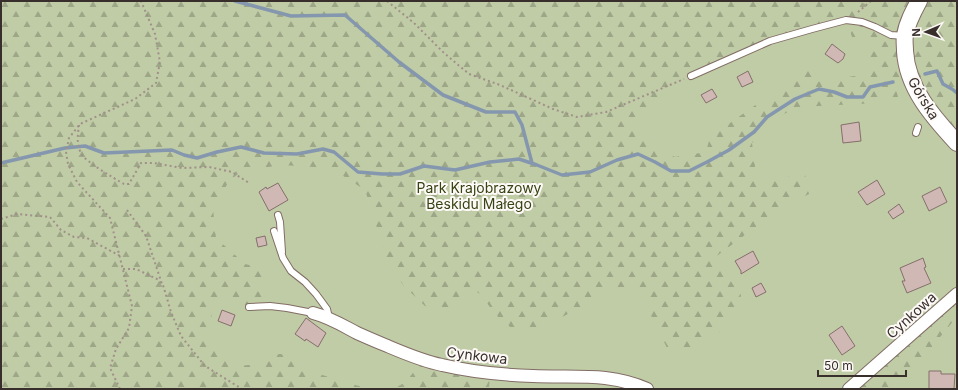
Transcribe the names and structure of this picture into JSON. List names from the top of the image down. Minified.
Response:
{"streets":{"street":["Górska","Cynkowa"]},"parks":["Park Krajobrazowy Beskidu Małego"],"scale_bar":"50 m","north":"left"}
